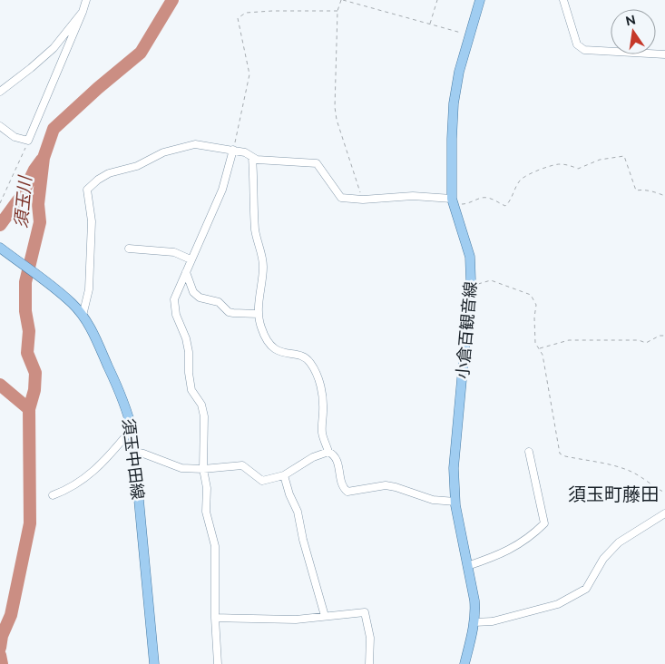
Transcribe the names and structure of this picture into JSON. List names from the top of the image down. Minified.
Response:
{"streets":{"main road":["小倉百観音線","須玉中田線"]},"districts":["須玉町藤田"],"water":["須玉川"],"north":"top"}
